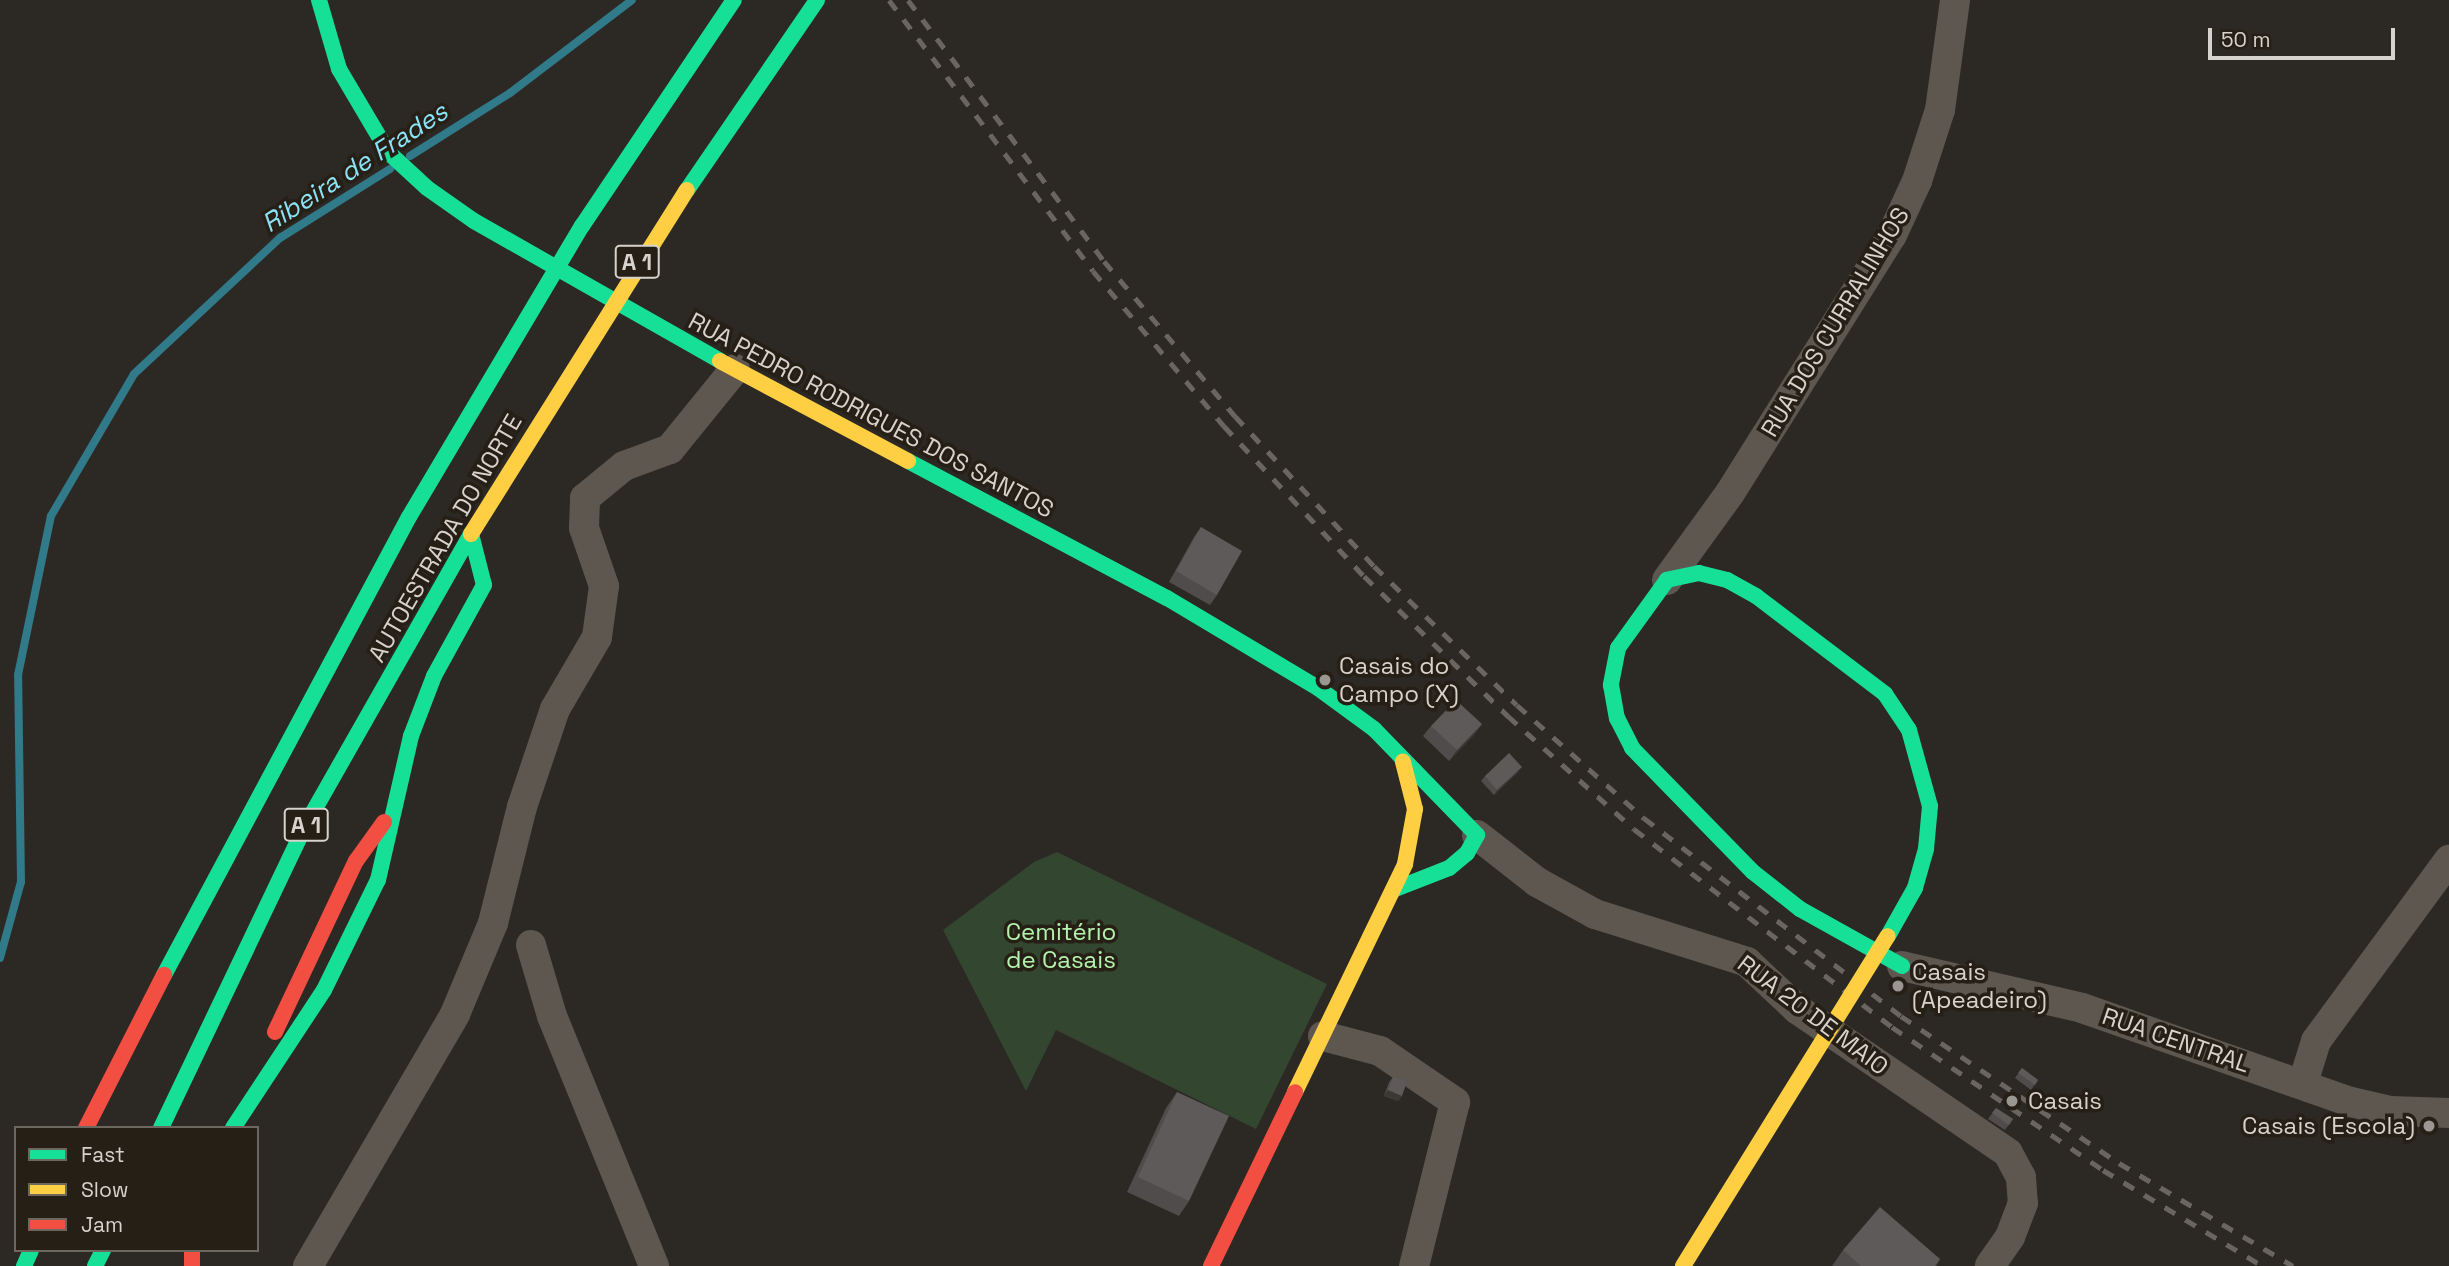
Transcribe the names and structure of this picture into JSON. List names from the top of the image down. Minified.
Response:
{"streets":{"main road":["A 1","RUA PEDRO RODRIGUES DOS SANTOS","AUTOESTRADA DO NORTE"],"street":["RUA DOS CURRALINHOS","RUA 20 DE MAIO","RUA CENTRAL"]},"crossings":[["RUA PEDRO RODRIGUES DOS SANTOS","RUA 20 DE MAIO"]],"water":["Ribeira de Frades"],"parks":["Cemitério de Casais"],"places":["Casais do Campo (X)","Casais (Apeadeiro)","Casais","Casais (Escola)"],"legend":["Fast","Slow","Jam"],"scale_bar":"50 m"}
